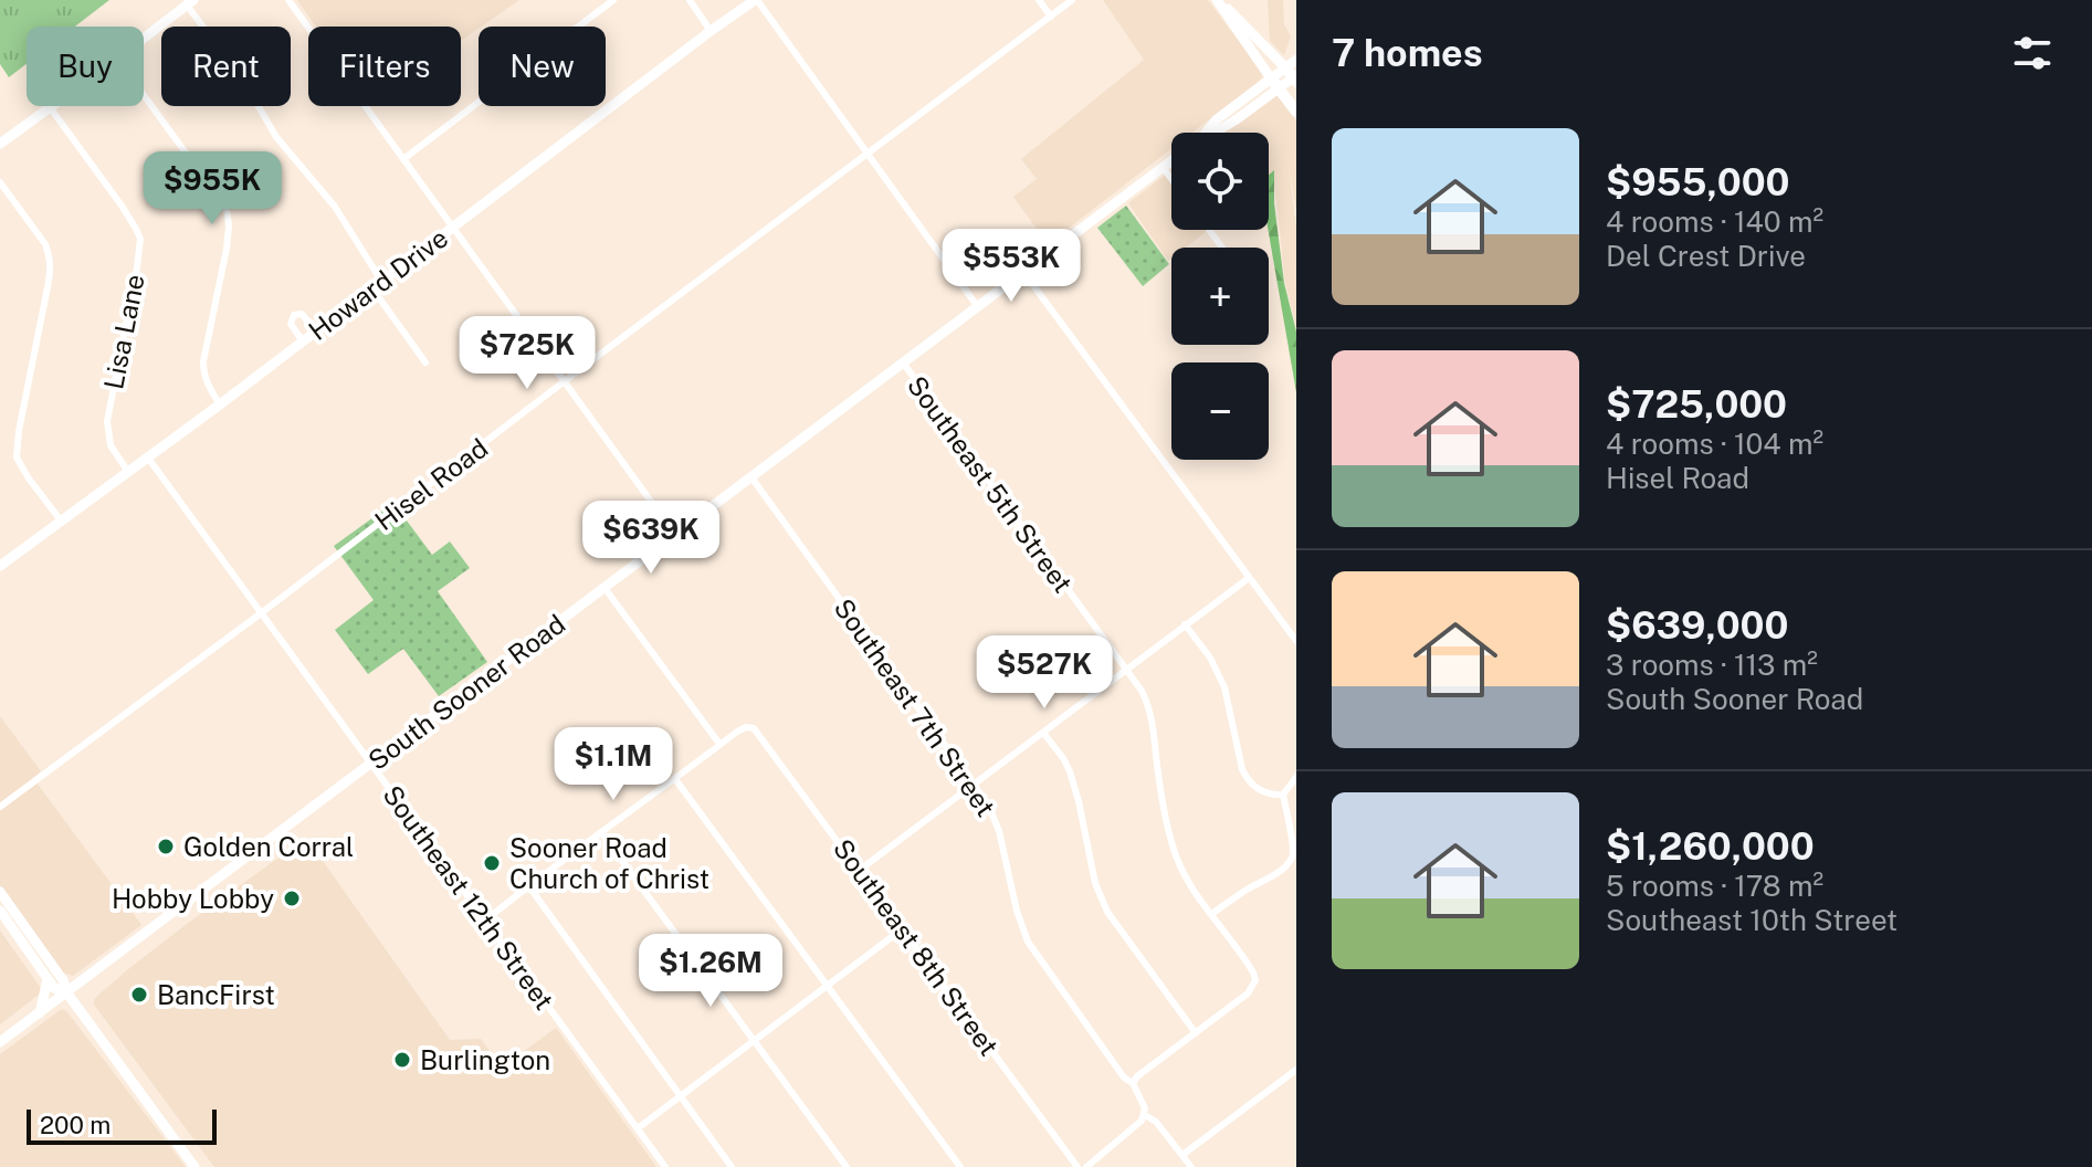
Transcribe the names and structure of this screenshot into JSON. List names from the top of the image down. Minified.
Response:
{"streets":{"main road":["Howard Drive","South Sooner Road"],"street":["Lisa Lane","Hisel Road","Southeast 5th Street","Southeast 7th Street","Southeast 12th Street","Southeast 8th Street"]},"crossings":[["Howard Drive","Lisa Lane"],["Howard Drive","Southeast 12th Street"],["Hisel Road","Southeast 12th Street"],["Southeast 5th Street","South Sooner Road"],["South Sooner Road","Southeast 7th Street"],["South Sooner Road","Southeast 12th Street"]],"places":["Golden Corral","Sooner Road Church of Christ","Hobby Lobby","BancFirst","Burlington"],"scale_bar":"200 m","page":{"heading":"7 homes","chip":["Buy","Rent","Filters","New"],"list":[{"name":"$955,000","note":"4 rooms · 140 m² · Del Crest Drive"},{"name":"$725,000","note":"4 rooms · 104 m² · Hisel Road"},{"name":"$639,000","note":"3 rooms · 113 m² · South Sooner Road"},{"name":"$1,260,000","note":"5 rooms · 178 m² · Southeast 10th Street"}],"map_buttons":["+","−"],"price":["$955K","$553K","$725K","$639K","$527K","$1.1M","$1.26M"],"scale":"200 m"}}
